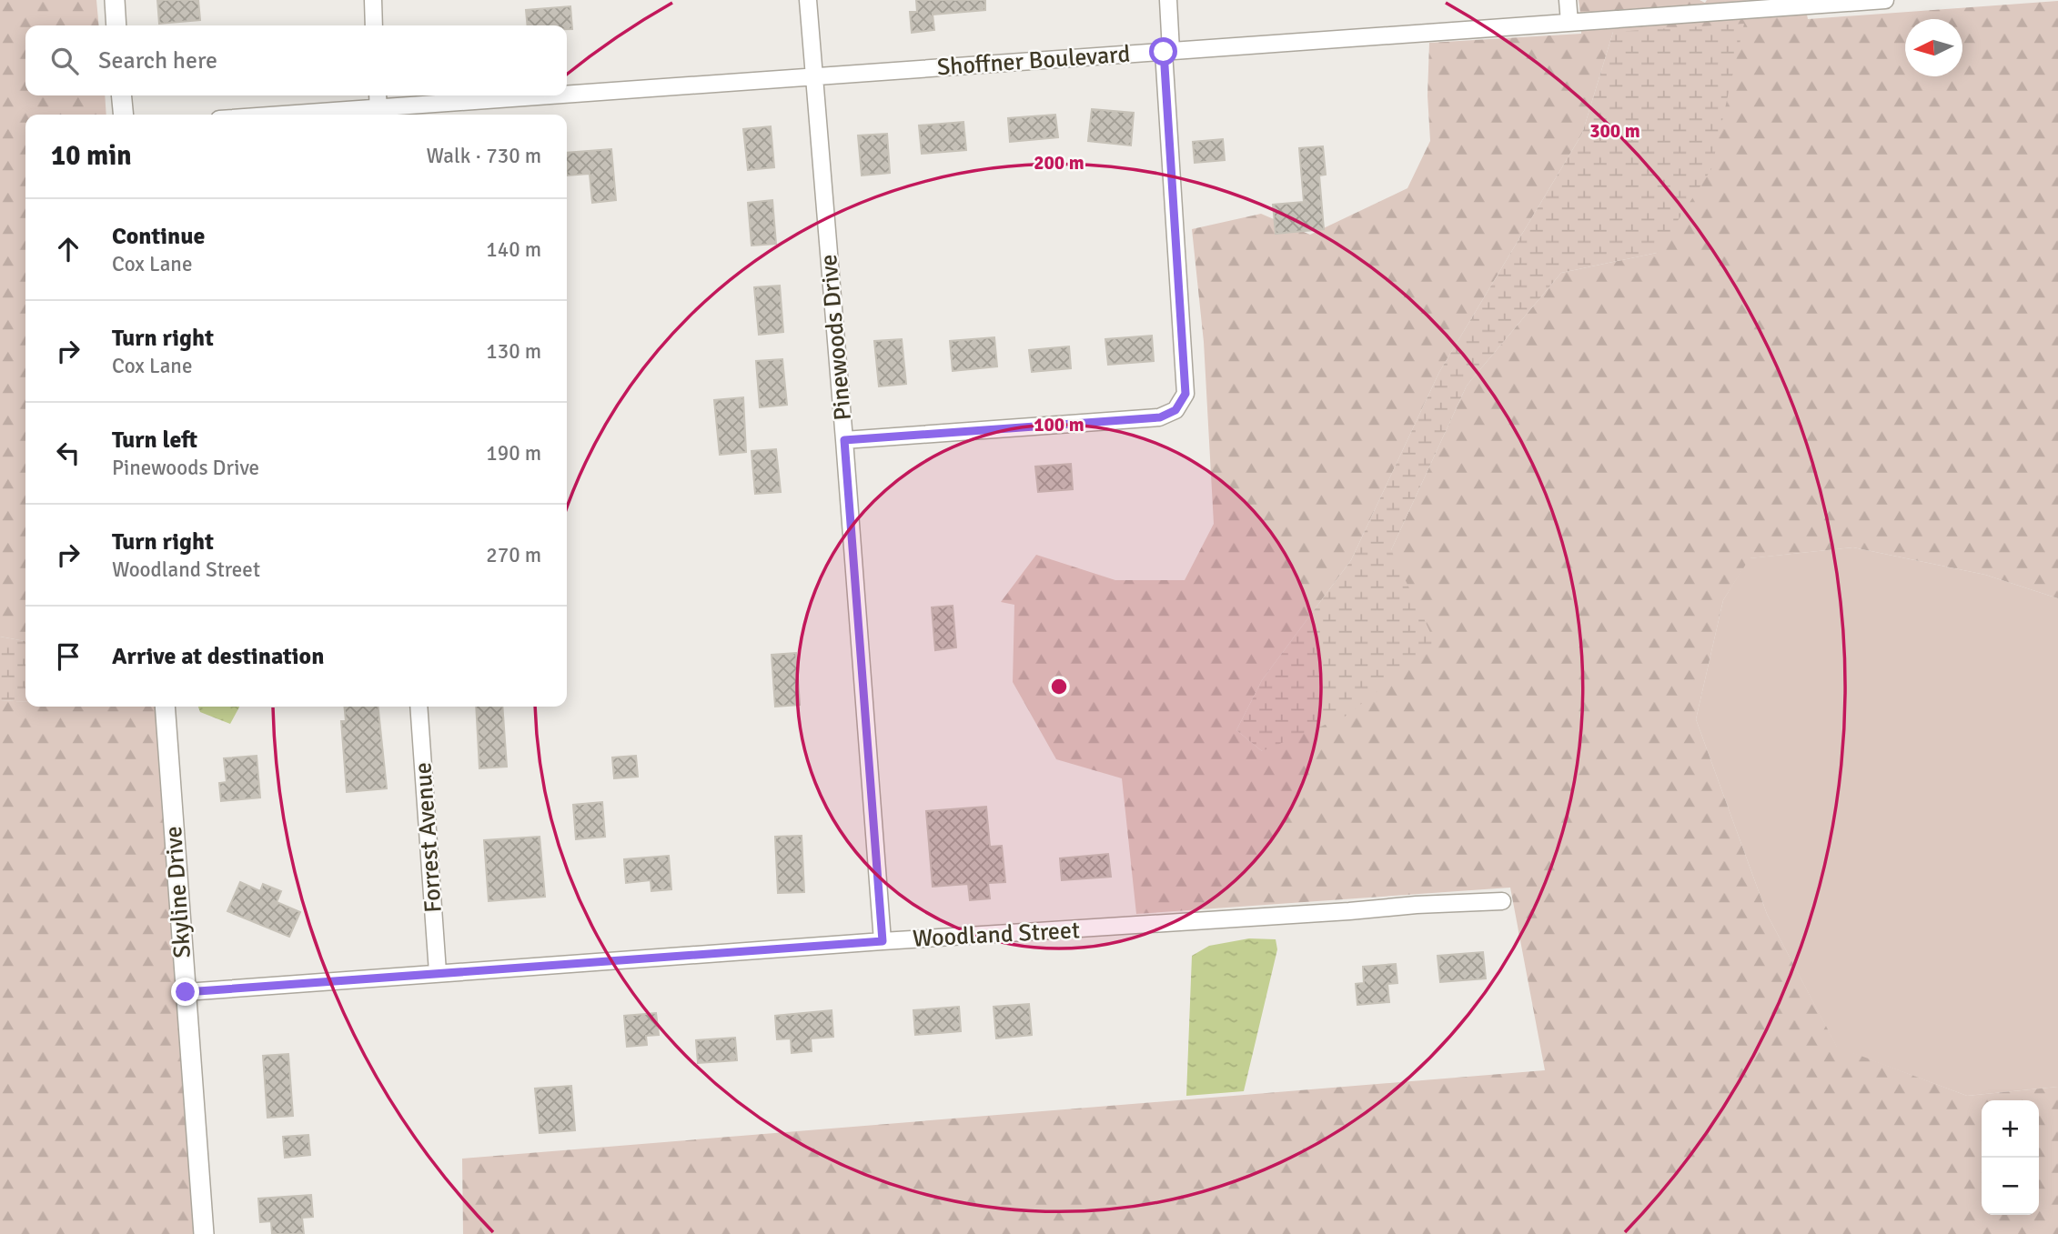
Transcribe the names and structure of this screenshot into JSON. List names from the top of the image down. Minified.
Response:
{"streets":{"street":["Shoffner Boulevard","Pinewoods Drive","Forrest Avenue","Skyline Drive","Woodland Street"]},"crossings":[["Shoffner Boulevard","Pinewoods Drive"],["Pinewoods Drive","Woodland Street"],["Forrest Avenue","Woodland Street"],["Skyline Drive","Woodland Street"]],"north":"left","page":{"search":"Search here","heading":["10 min","Walk · 730 m"],"list":[["Continue","Cox Lane","140 m"],["Turn right","Cox Lane","130 m"],["Turn left","Pinewoods Drive","190 m"],["Turn right","Woodland Street","270 m"],"Arrive at destination"],"map_buttons":["+","−"]},"rings":["300 m","200 m","100 m"]}
